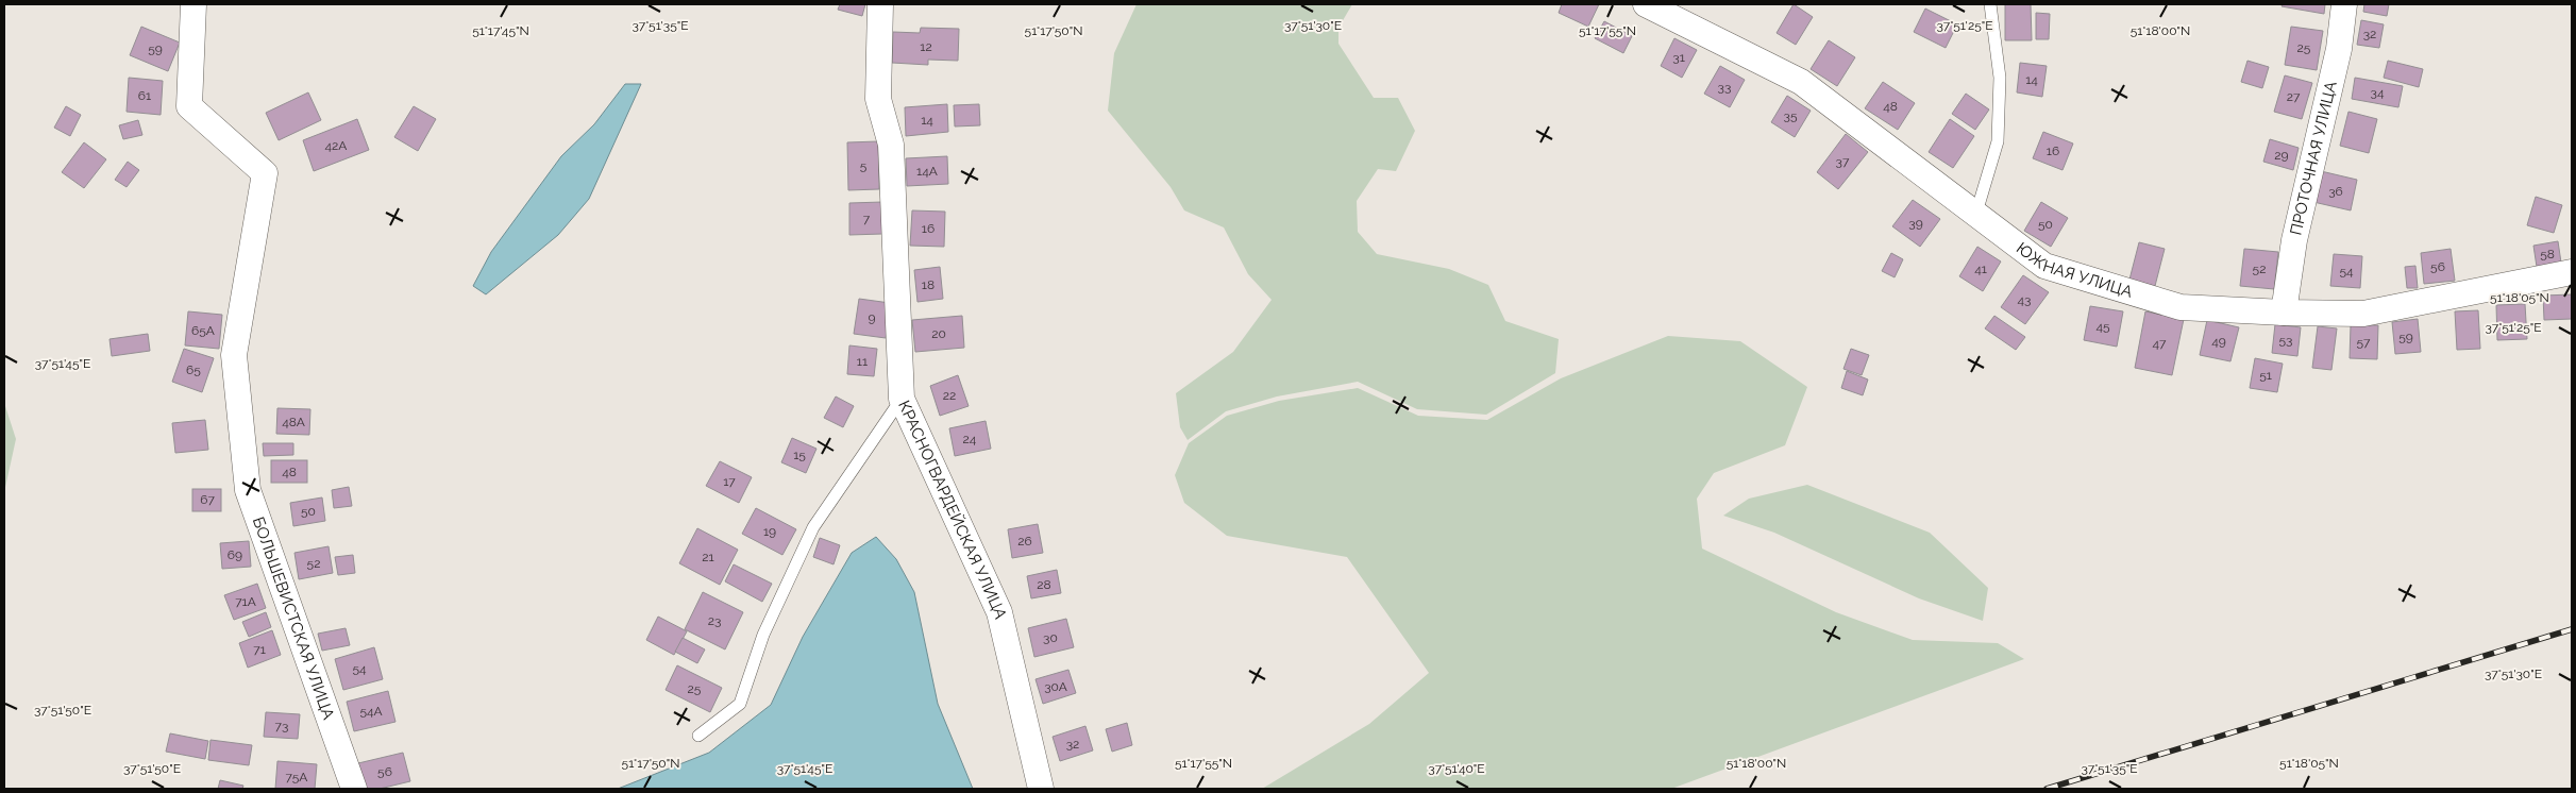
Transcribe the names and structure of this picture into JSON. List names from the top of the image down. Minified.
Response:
{"streets":{"street":["ПРОТОЧНАЯ УЛИЦА","ЮЖНАЯ УЛИЦА","КРАСНОГВАРДЕЙСКАЯ УЛИЦА","БОЛЬШЕВИСТСКАЯ УЛИЦА"]},"crossings":[["ПРОТОЧНАЯ УЛИЦА","ЮЖНАЯ УЛИЦА"]],"house_numbers":["32","12","25","59","31","14","33","34","61","27","48","35","14","42А","16","29","37","5","14А","36","7","39","50","16","58","56","41","52","54","18","43","9","45","65А","20","59","53","49","57","47","11","65","51","22","48А","24","15","48","17","67","50","19","26","69","21","52","28","71А","23","30","71","54","30А","25","54А","73","32","56","75А"],"coordinates":["37°51'35\"E","37°51'25\"E","37°51'30\"E","51°17'45\"N","51°17'50\"N","51°17'55\"N","51°18'00\"N","51°18'05\"N","37°51'45\"E","37°51'50\"E","37°51'40\"E"]}
